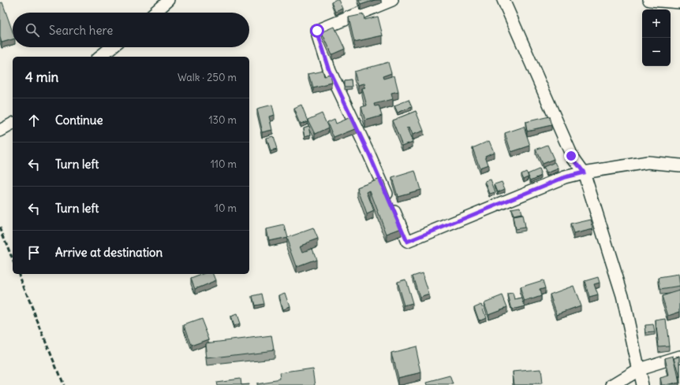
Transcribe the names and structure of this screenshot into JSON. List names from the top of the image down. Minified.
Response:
{"page":{"map_buttons":["+","−"],"search":"Search here","heading":["4 min","Walk · 250 m"],"list":[["Continue","130 m"],["Turn left","110 m"],["Turn left","10 m"],"Arrive at destination"]}}
